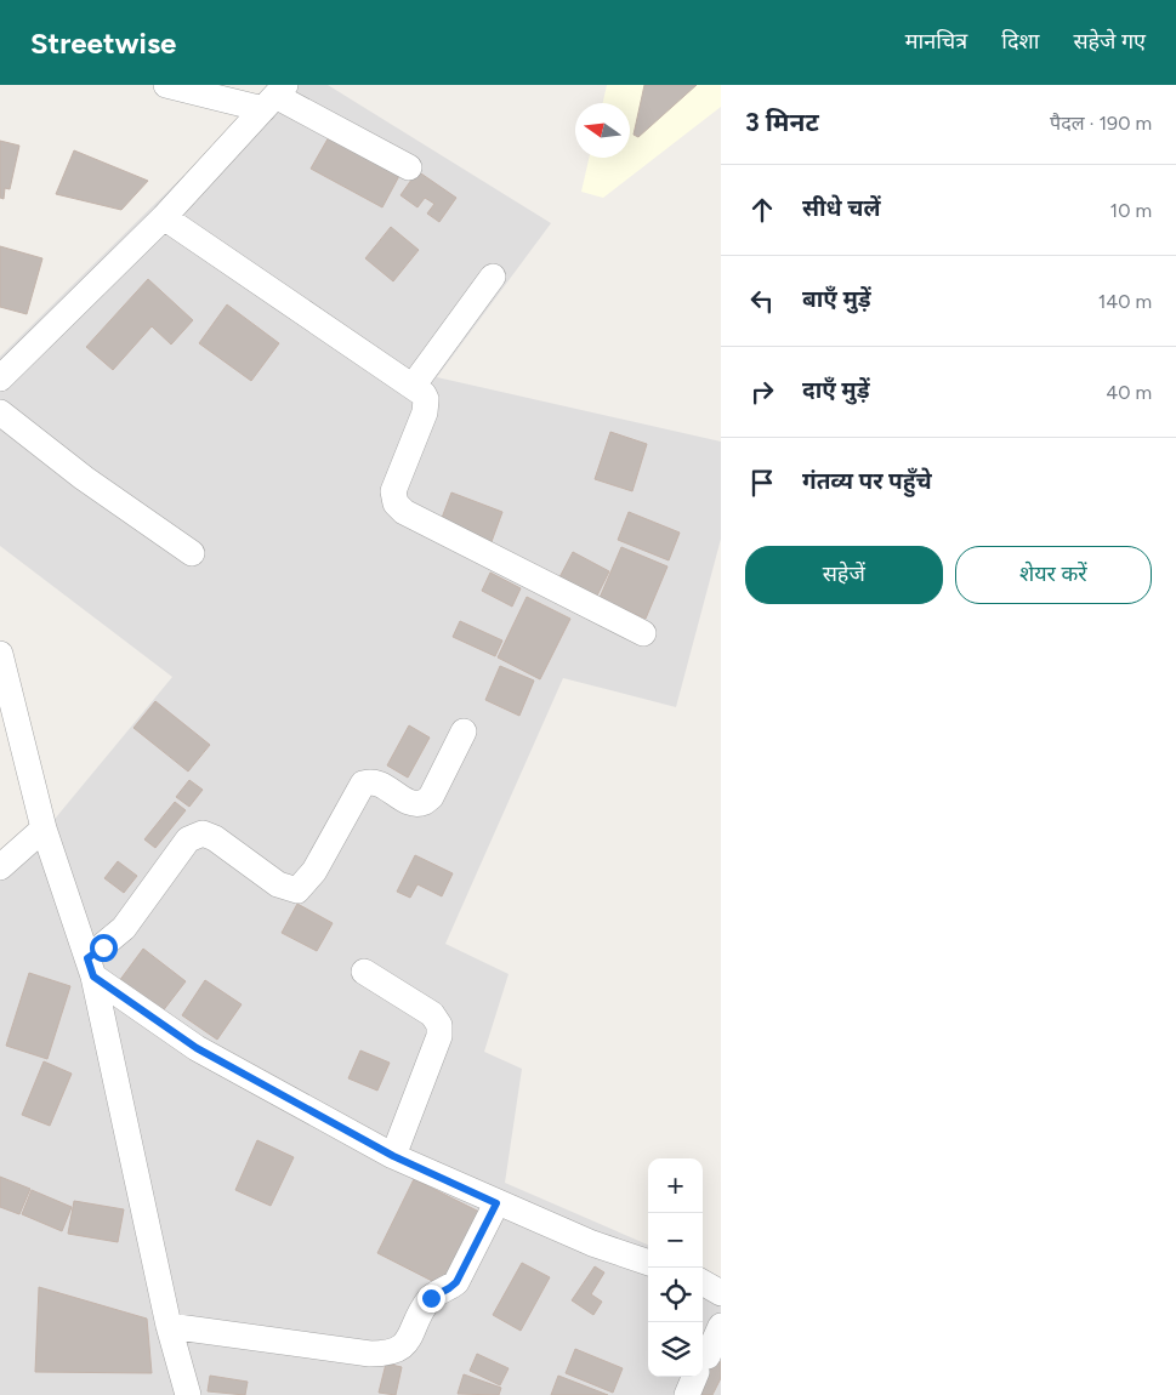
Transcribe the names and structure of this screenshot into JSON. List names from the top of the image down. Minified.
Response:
{"north":"left","page":{"header":"Streetwise","nav":["मानचित्र","दिशा","सहेजे गए"],"heading":["3 मिनट","पैदल · 190 m"],"list":[["सीधे चलें","10 m"],["बाएँ मुड़ें","140 m"],["दाएँ मुड़ें","40 m"],"गंतव्य पर पहुँचे"],"buttons":["सहेजें","शेयर करें"],"map_buttons":["+","−"]}}
